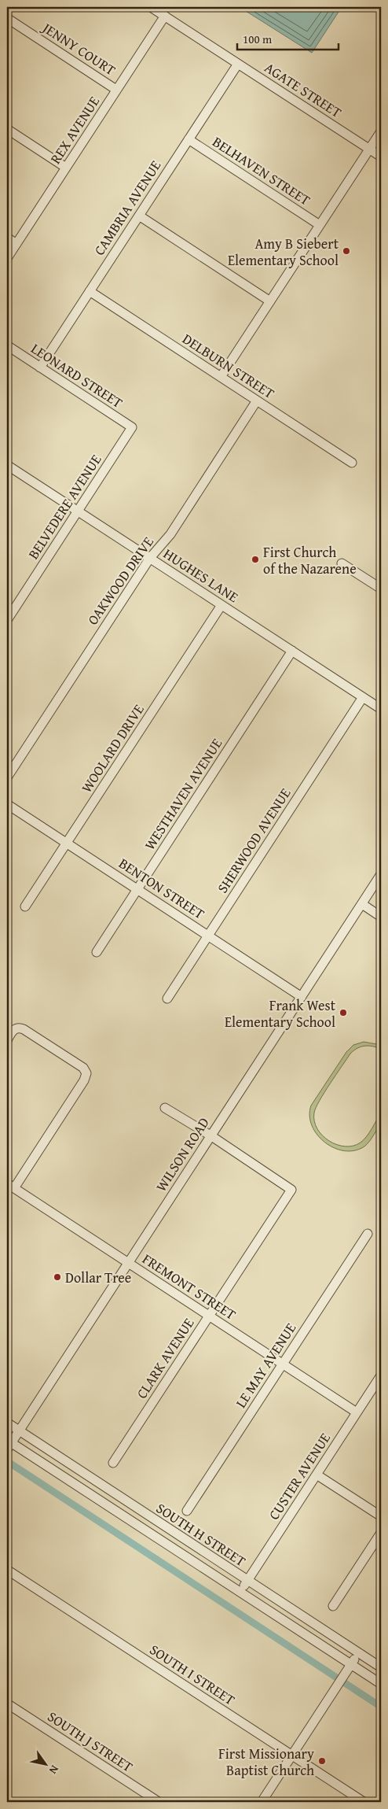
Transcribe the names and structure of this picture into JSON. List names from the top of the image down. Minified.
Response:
{"streets":{"street":["JENNY COURT","AGATE STREET","REX AVENUE","BELHAVEN STREET","CAMBRIA AVENUE","DELBURN STREET","LEONARD STREET","BELVEDERE AVENUE","HUGHES LANE","OAKWOOD DRIVE","WOOLARD DRIVE","WESTHAVEN AVENUE","SHERWOOD AVENUE","BENTON STREET","WILSON ROAD","FREMONT STREET","CLARK AVENUE","LE MAY AVENUE","CUSTER AVENUE","SOUTH H STREET","SOUTH I STREET","SOUTH J STREET"]},"crossings":[["JENNY COURT","REX AVENUE"],["AGATE STREET","REX AVENUE"],["AGATE STREET","CAMBRIA AVENUE"],["BELHAVEN STREET","CAMBRIA AVENUE"],["CAMBRIA AVENUE","DELBURN STREET"],["CAMBRIA AVENUE","LEONARD STREET"],["DELBURN STREET","OAKWOOD DRIVE"],["LEONARD STREET","BELVEDERE AVENUE"],["BELVEDERE AVENUE","HUGHES LANE"],["HUGHES LANE","OAKWOOD DRIVE"],["HUGHES LANE","WOOLARD DRIVE"],["HUGHES LANE","WESTHAVEN AVENUE"],["HUGHES LANE","SHERWOOD AVENUE"],["WOOLARD DRIVE","BENTON STREET"],["WESTHAVEN AVENUE","BENTON STREET"],["SHERWOOD AVENUE","BENTON STREET"],["BENTON STREET","WILSON ROAD"],["WILSON ROAD","FREMONT STREET"],["WILSON ROAD","CLARK AVENUE"],["WILSON ROAD","SOUTH H STREET"],["FREMONT STREET","CLARK AVENUE"],["FREMONT STREET","LE MAY AVENUE"],["FREMONT STREET","CUSTER AVENUE"],["CUSTER AVENUE","SOUTH H STREET"]],"places":["Amy B Siebert Elementary School","First Church of the Nazarene","Frank West Elementary School","Dollar Tree","First Missionary Baptist Church"],"scale_bar":"100 m","north":"bottom right"}
